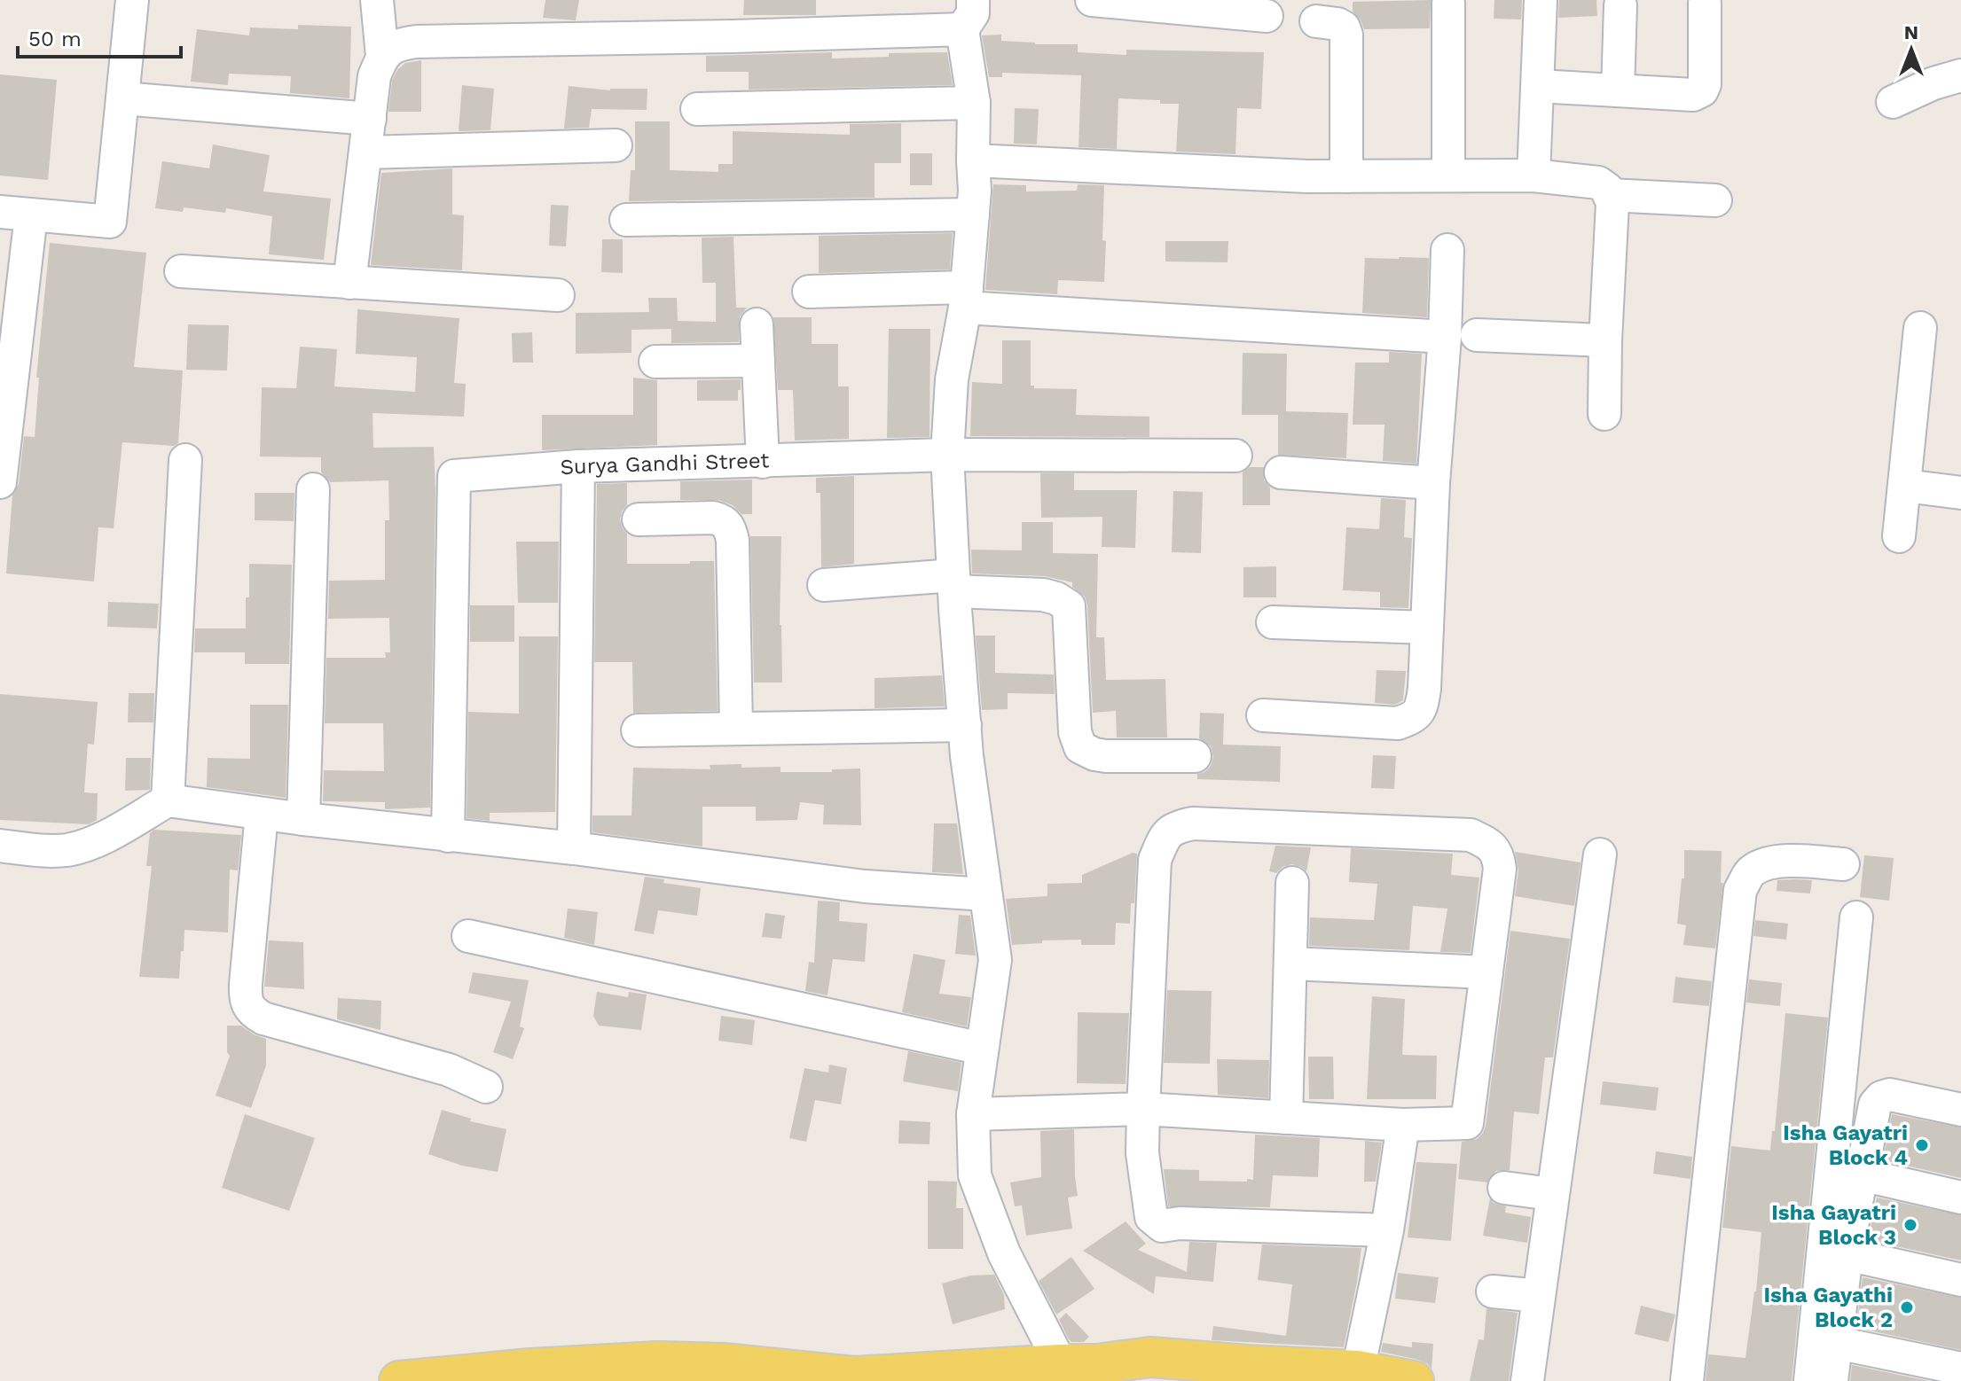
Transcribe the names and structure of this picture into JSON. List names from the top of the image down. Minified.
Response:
{"streets":{"street":["Surya Gandhi Street"]},"places":["Isha Gayatri Block 4","Isha Gayatri Block 3","Isha Gayathi Block 2"],"scale_bar":"50 m","north":"top"}
